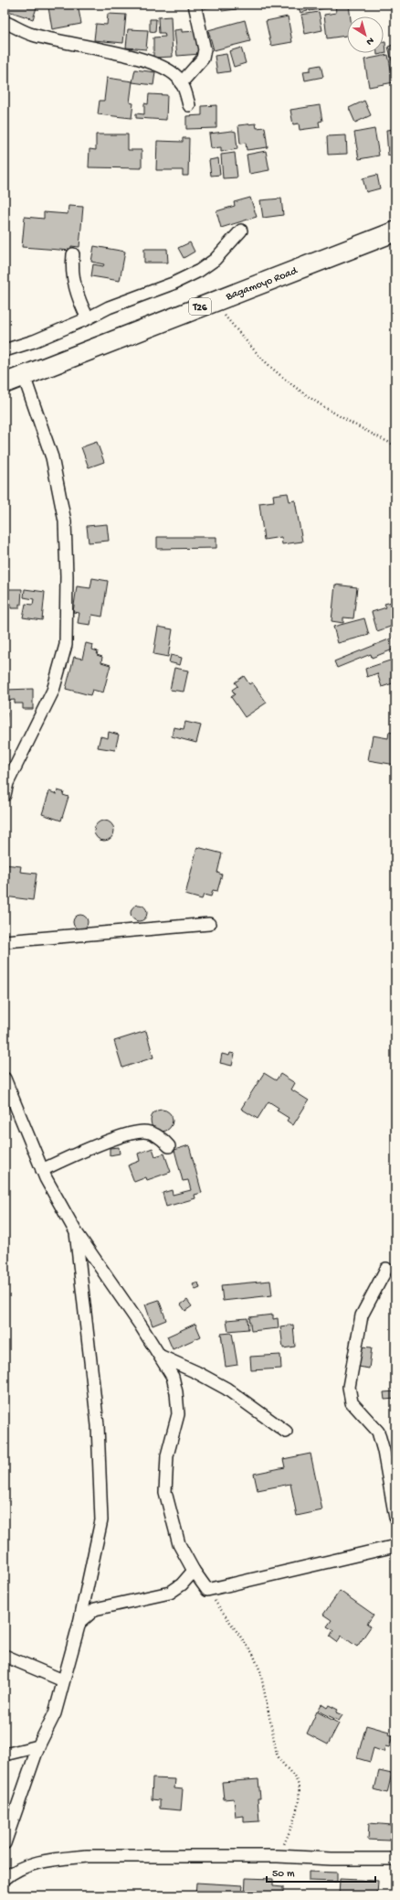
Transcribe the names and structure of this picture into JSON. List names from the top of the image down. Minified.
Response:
{"streets":{"highway":["Bagamoyo Road","T26"]},"scale_bar":"50 m","north":"bottom right"}
